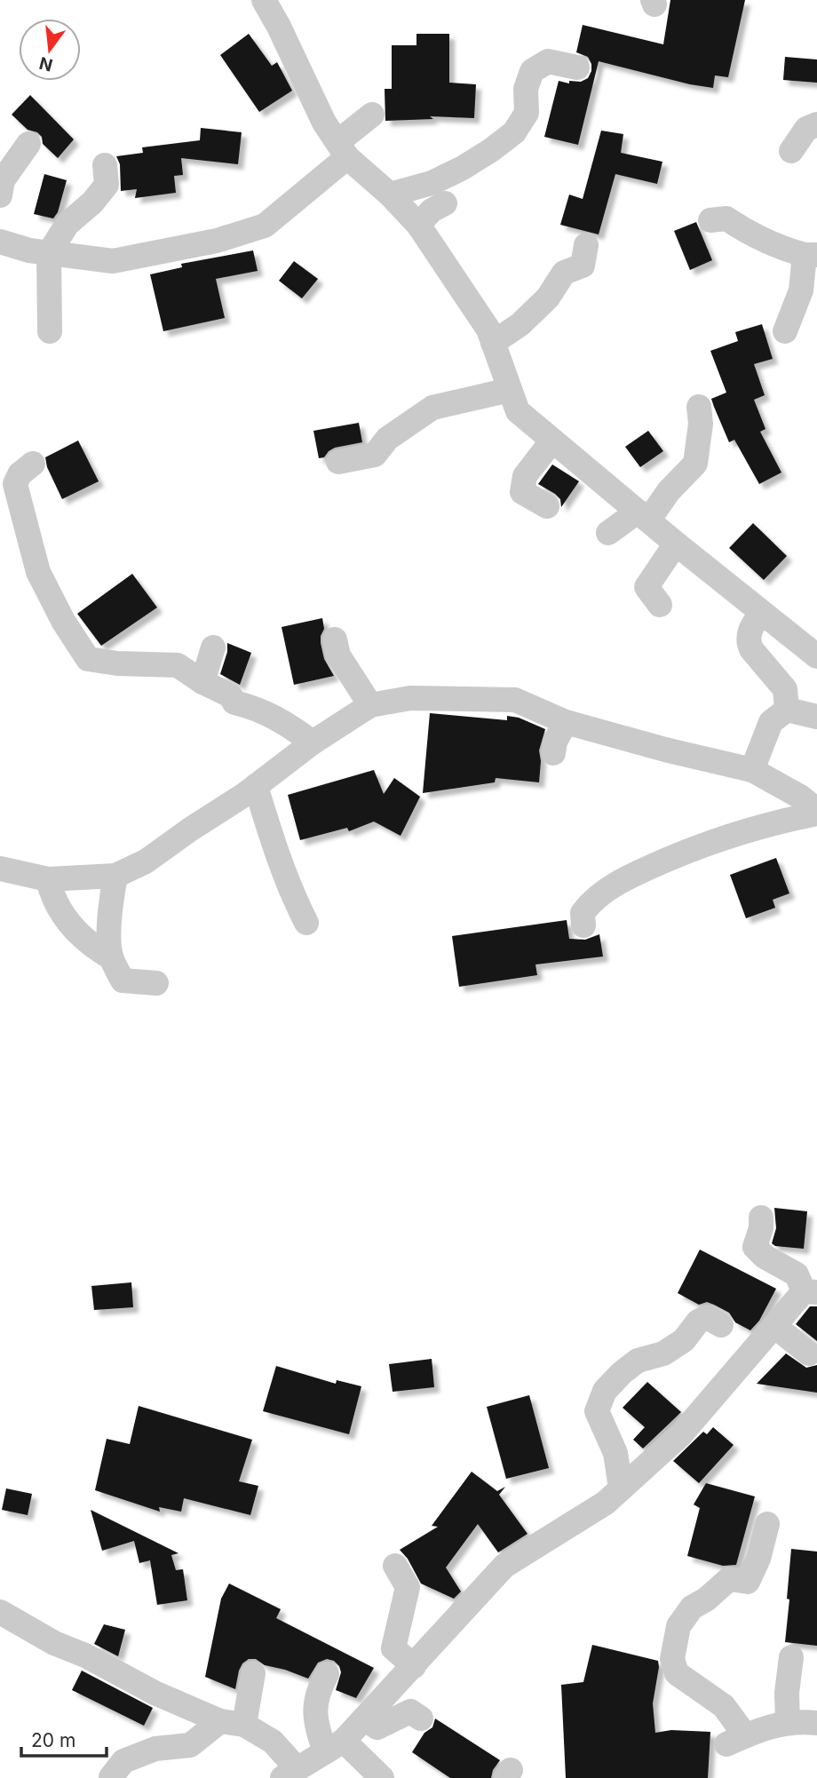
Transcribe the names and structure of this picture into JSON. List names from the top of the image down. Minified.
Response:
{"scale_bar":"20 m","north":"bottom"}
